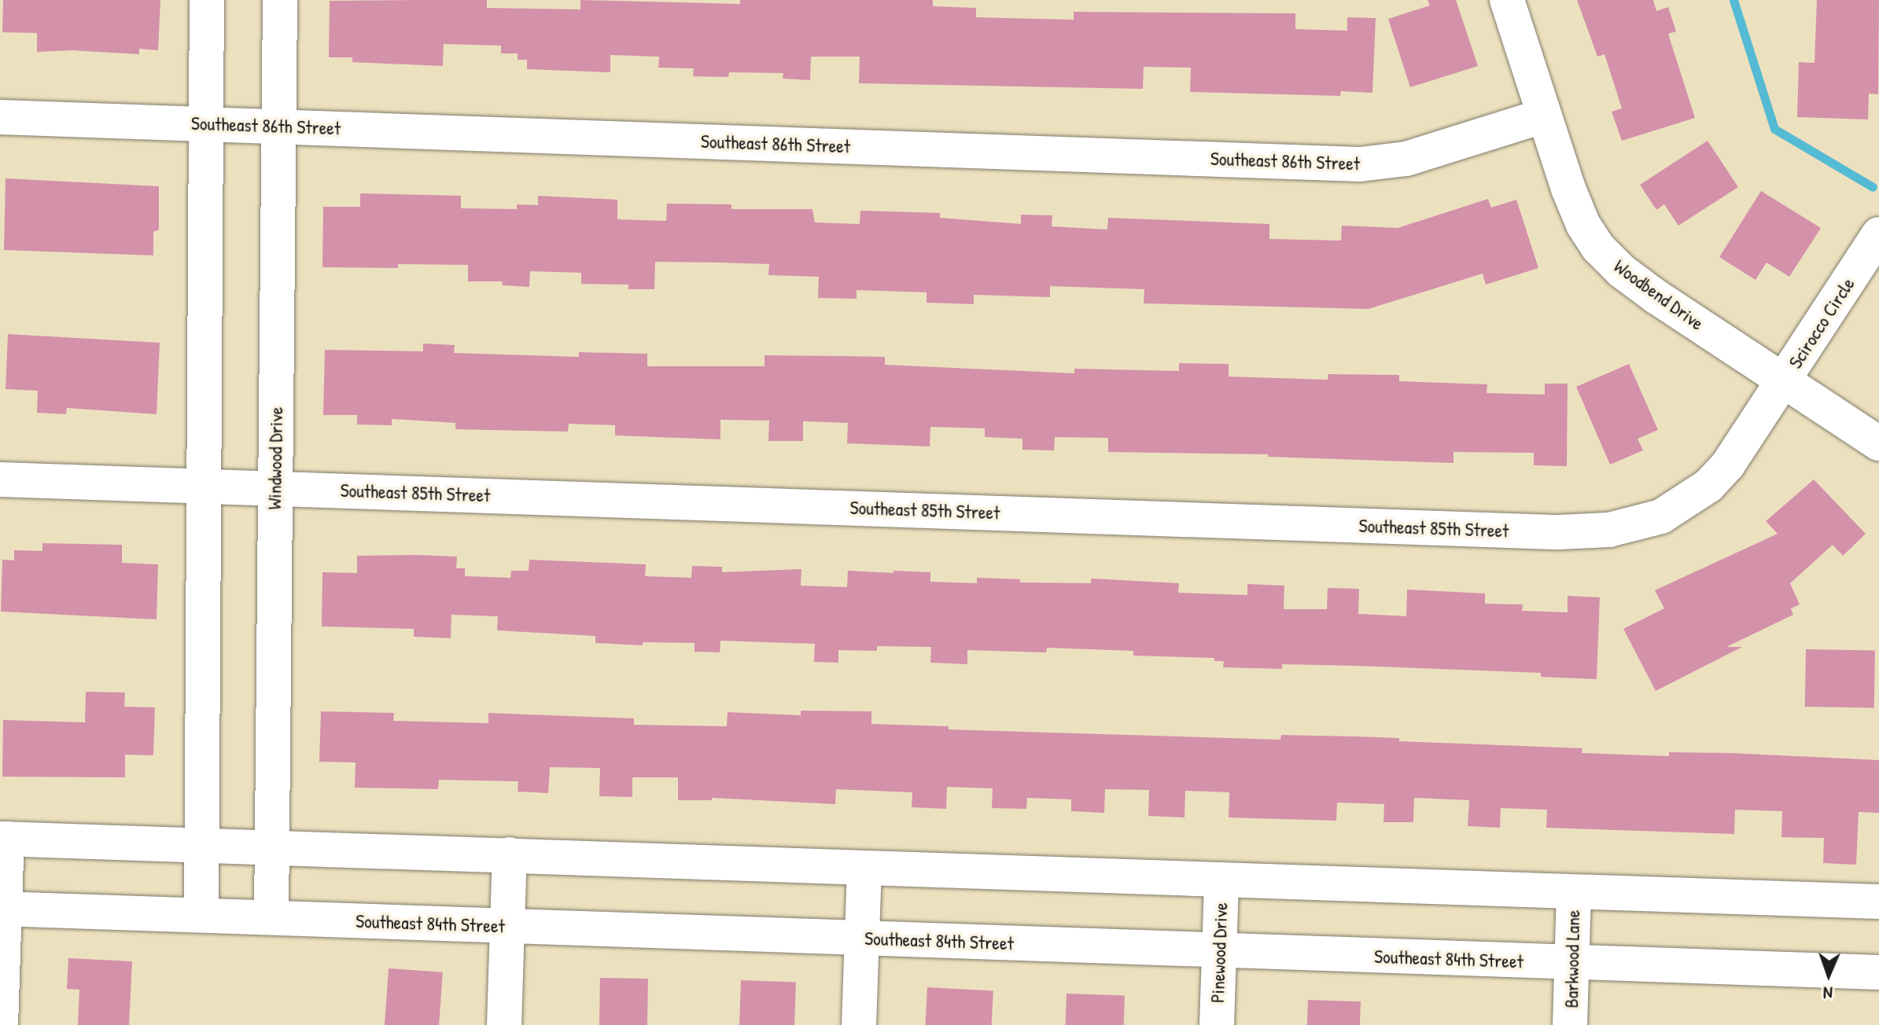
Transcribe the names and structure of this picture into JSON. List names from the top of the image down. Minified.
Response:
{"streets":{"street":["Southeast 86th Street","Woodbend Drive","Scirocco Circle","Windwood Drive","Southeast 85th Street","Southeast 84th Street","Pinewood Drive","Barkwood Lane"]},"crossings":[["Southeast 86th Street","Woodbend Drive"],["Southeast 86th Street","Windwood Drive"],["Woodbend Drive","Scirocco Circle"],["Woodbend Drive","Southeast 85th Street"],["Scirocco Circle","Southeast 85th Street"],["Windwood Drive","Southeast 85th Street"],["Windwood Drive","Southeast 84th Street"],["Southeast 84th Street","Pinewood Drive"],["Southeast 84th Street","Barkwood Lane"]],"north":"bottom"}
